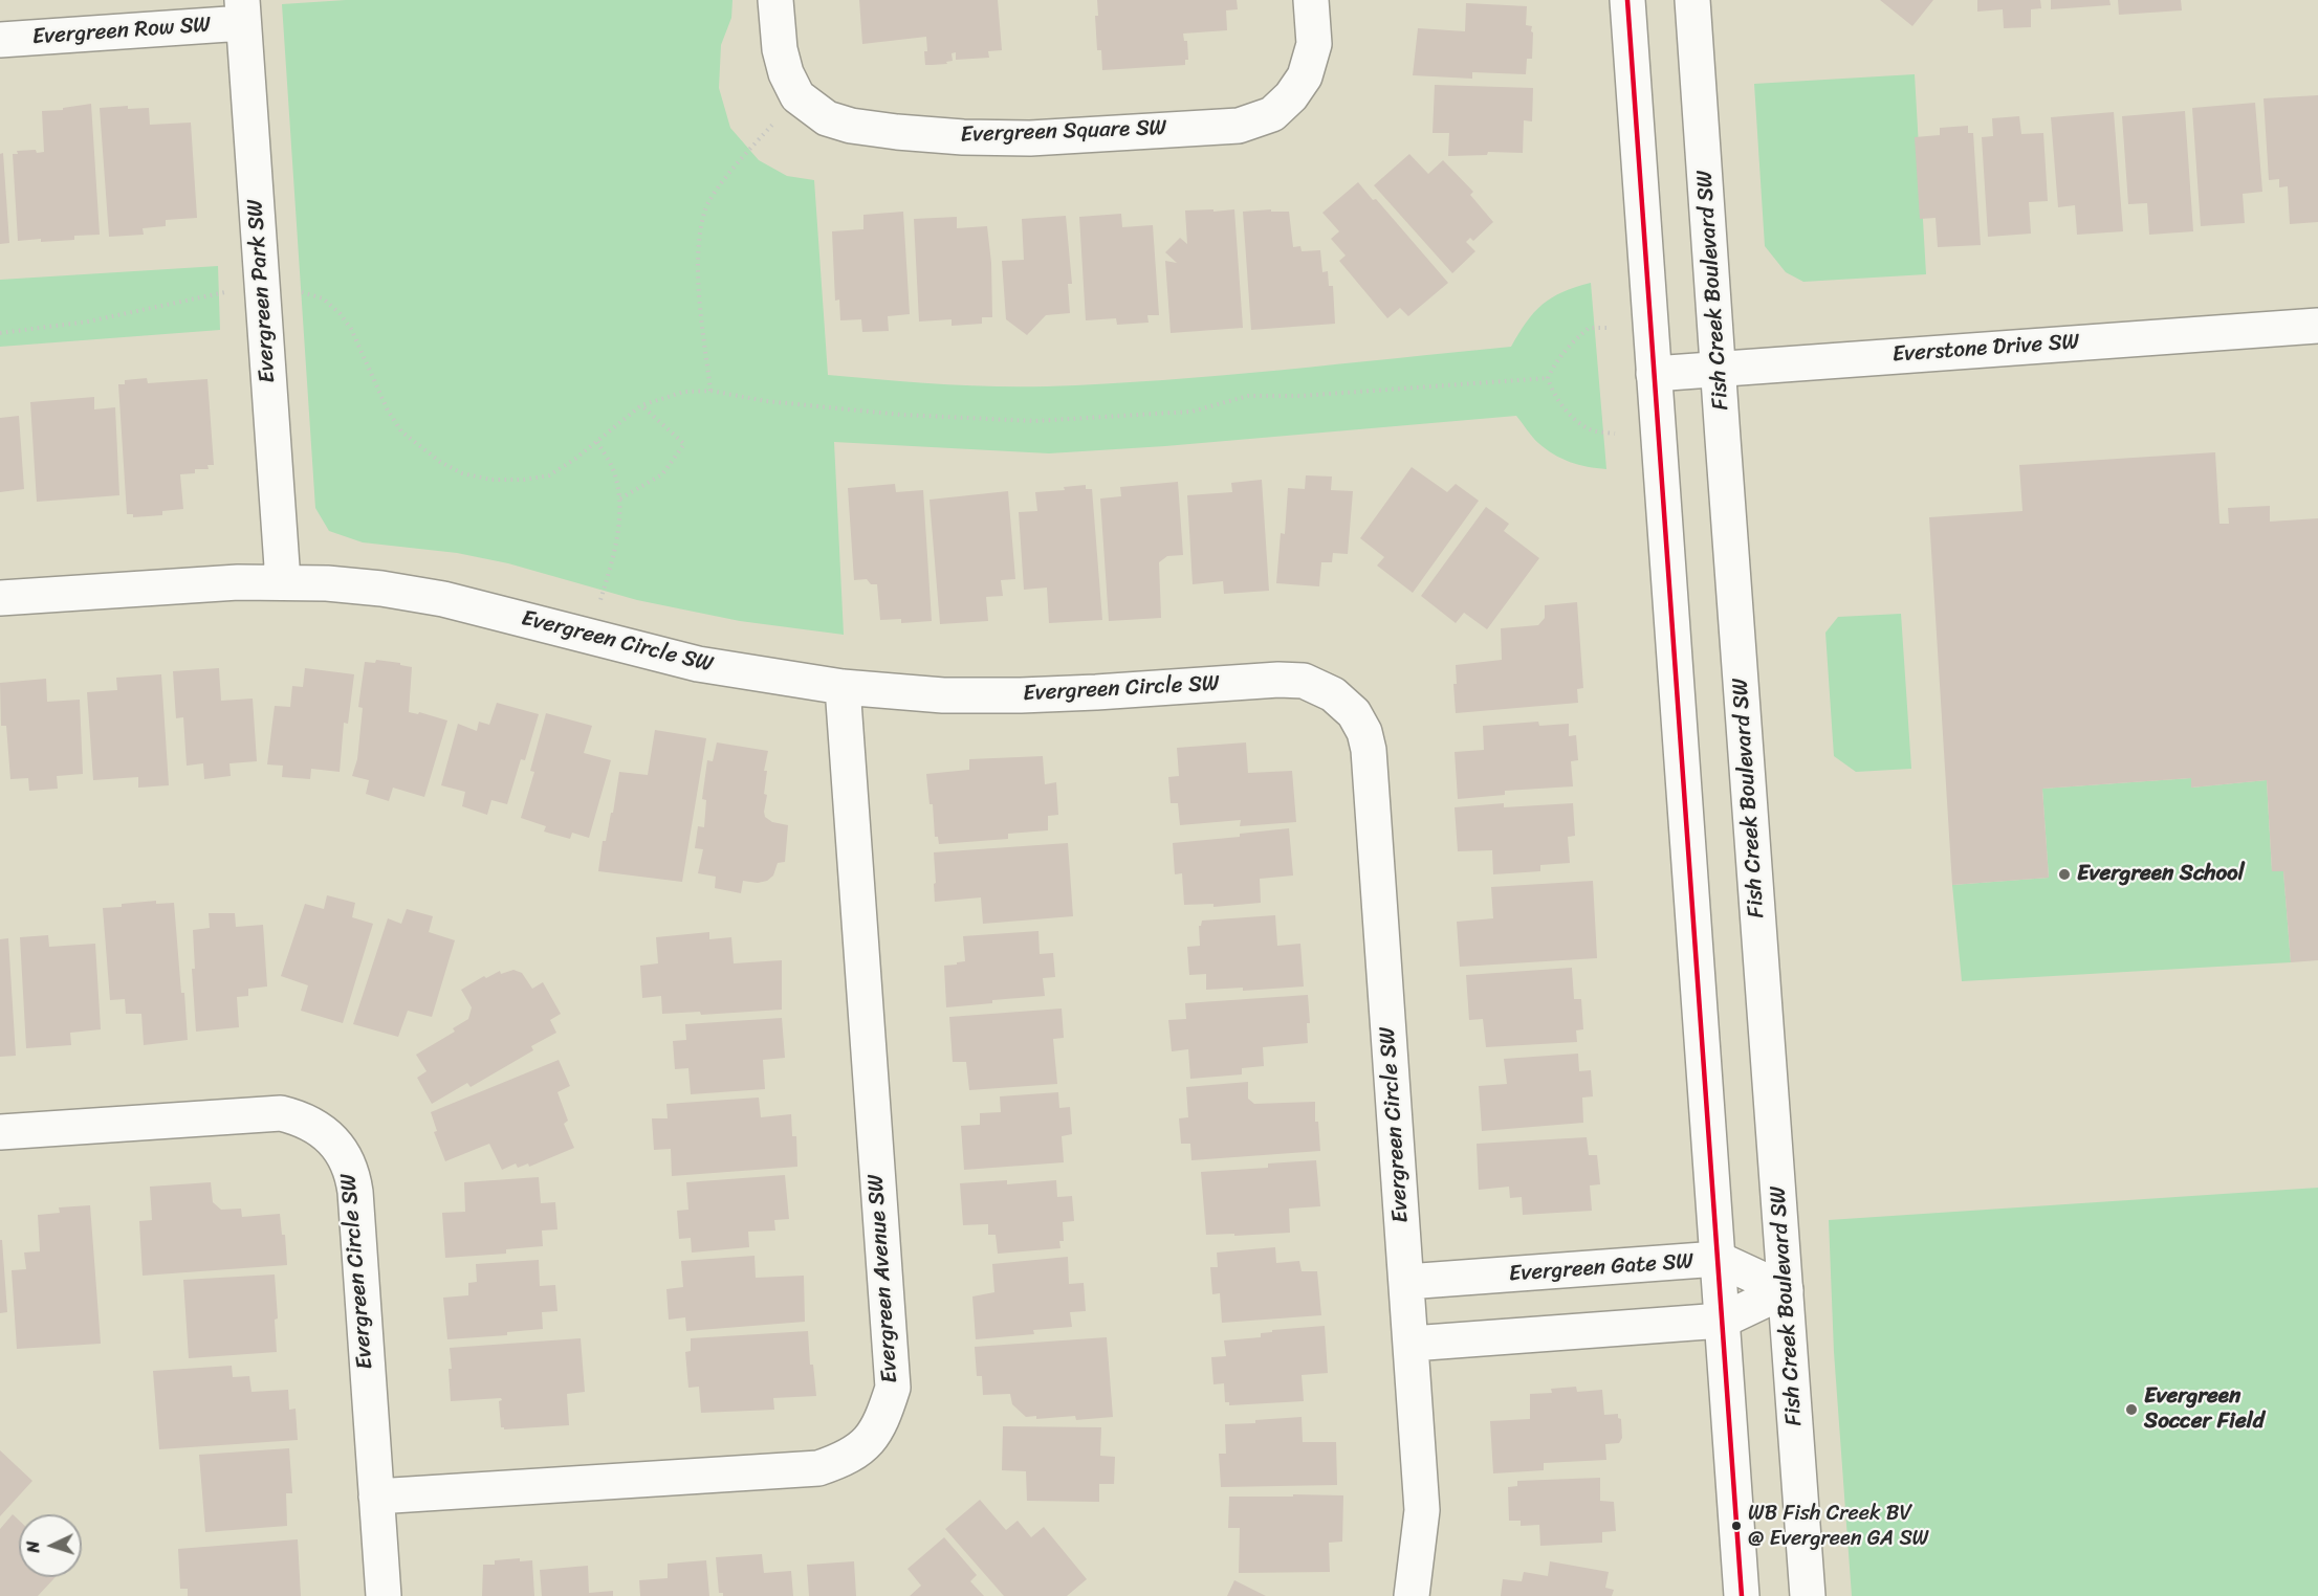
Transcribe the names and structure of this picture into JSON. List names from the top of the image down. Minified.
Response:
{"streets":{"street":["Evergreen Row SW","Evergreen Square SW","Fish Creek Boulevard SW","Evergreen Park SW","Everstone Drive SW","Evergreen Circle SW","Evergreen Gate SW","Evergreen Avenue SW"]},"crossings":[["Evergreen Row SW","Evergreen Park SW"],["Fish Creek Boulevard SW","Everstone Drive SW"],["Fish Creek Boulevard SW","Evergreen Gate SW"],["Evergreen Park SW","Evergreen Circle SW"],["Evergreen Circle SW","Evergreen Gate SW"],["Evergreen Circle SW","Evergreen Avenue SW"]],"places":["Evergreen School","Evergreen Soccer Field","WB Fish Creek BV @ Evergreen GA SW"],"north":"left"}
